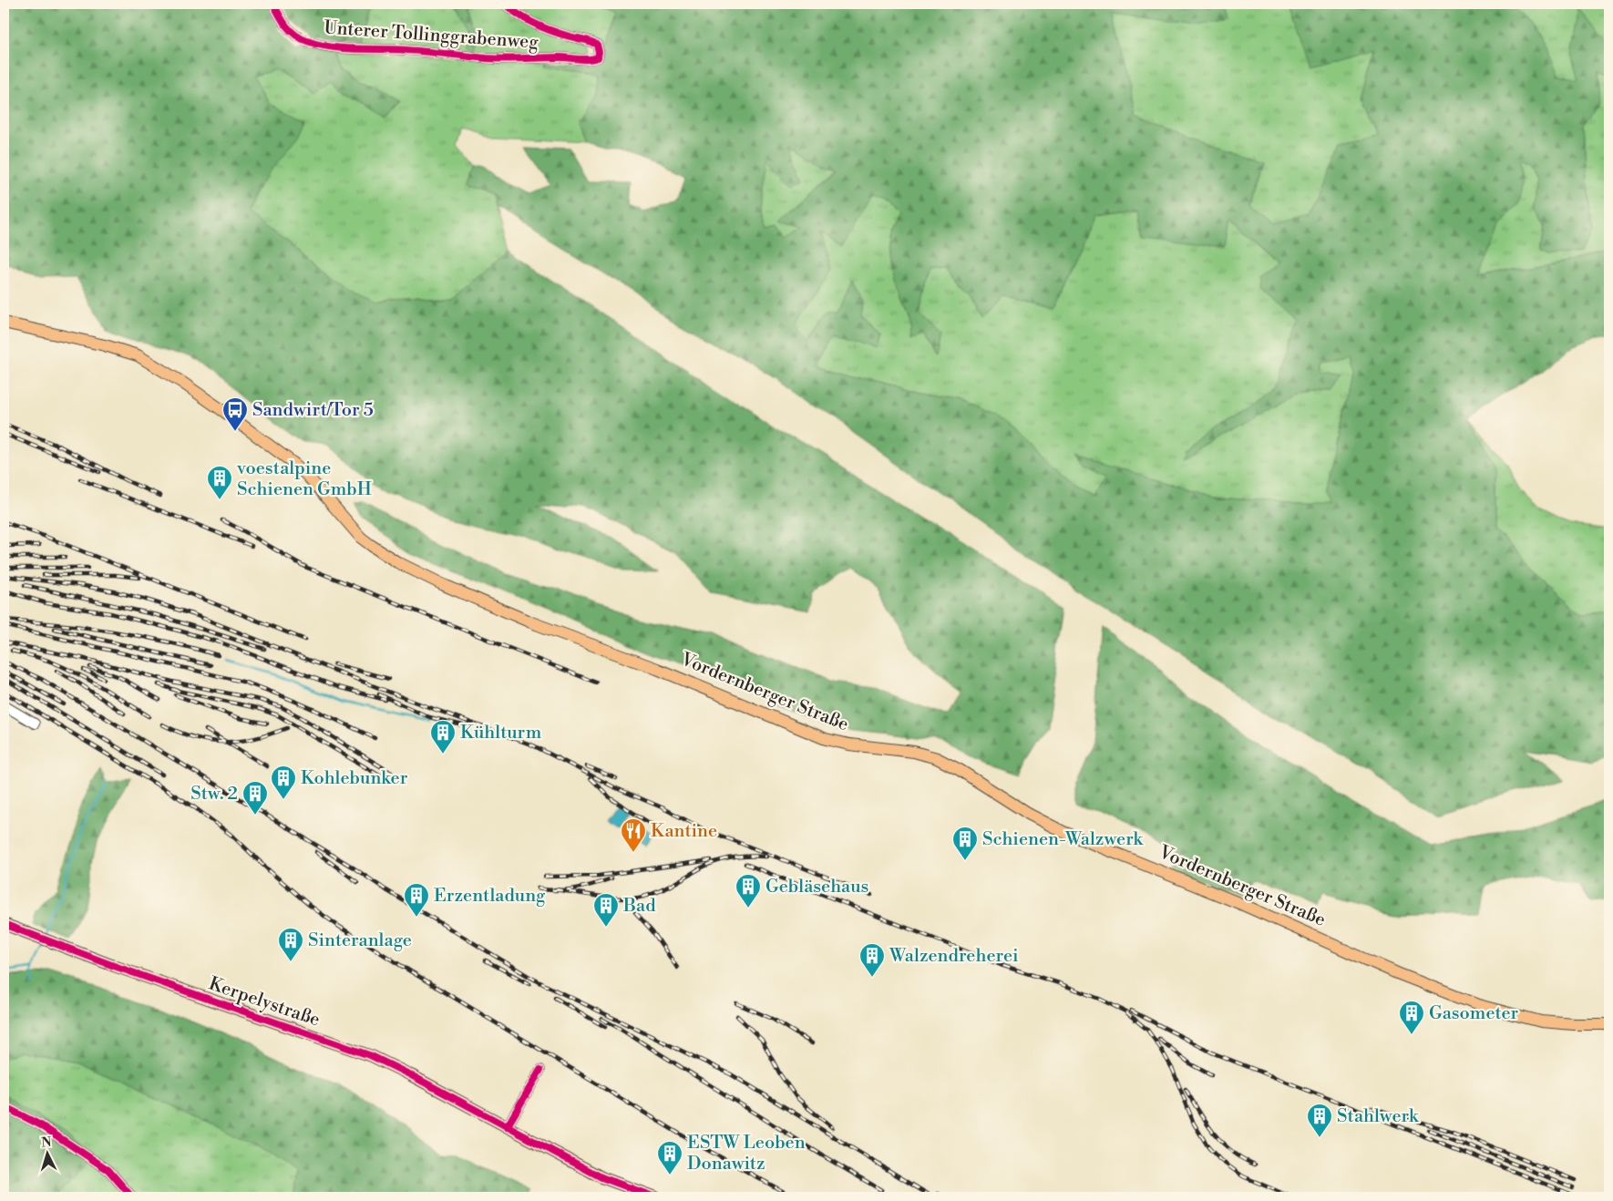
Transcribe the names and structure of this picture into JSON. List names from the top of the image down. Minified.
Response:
{"streets":{"main road":["Vordernberger Straße","Kerpelystraße"],"street":["Unterer Tollinggrabenweg"]},"places":{"bus stop":["Sandwirt/Tor 5"],"building":["voestalpine Schienen GmbH","Kühlturm","Kohlebunker","Stw. 2","Schienen-Walzwerk","Gebläsehaus","Erzentladung","Bad","Sinteranlage","Walzendreherei","Gasometer","Stahlwerk","ESTW Leoben Donawitz"],"restaurant":["Kantine"]},"north":"top"}
